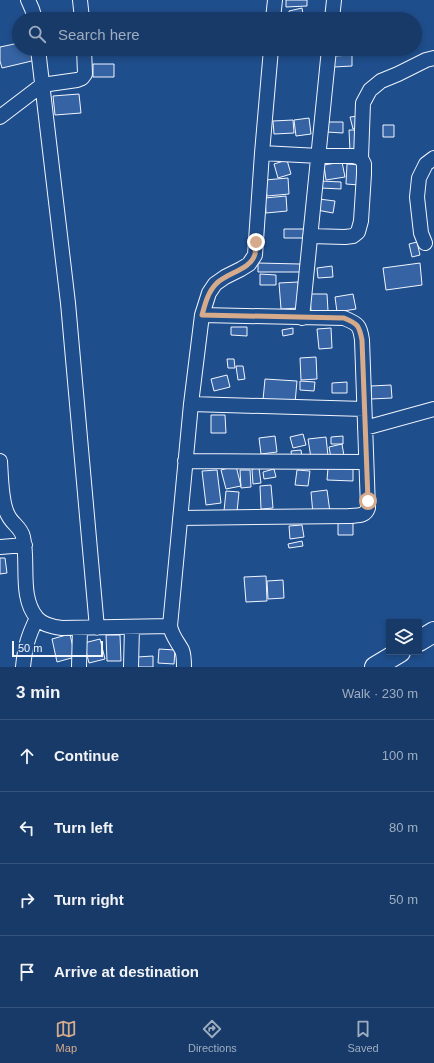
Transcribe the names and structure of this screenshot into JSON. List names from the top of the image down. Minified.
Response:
{"scale_bar":"50 m","page":{"search":"Search here","scale":"50 m","heading":["3 min","Walk · 230 m"],"list":[["Continue","100 m"],["Turn left","80 m"],["Turn right","50 m"],"Arrive at destination"],"nav":["Map","Directions","Saved"]}}
